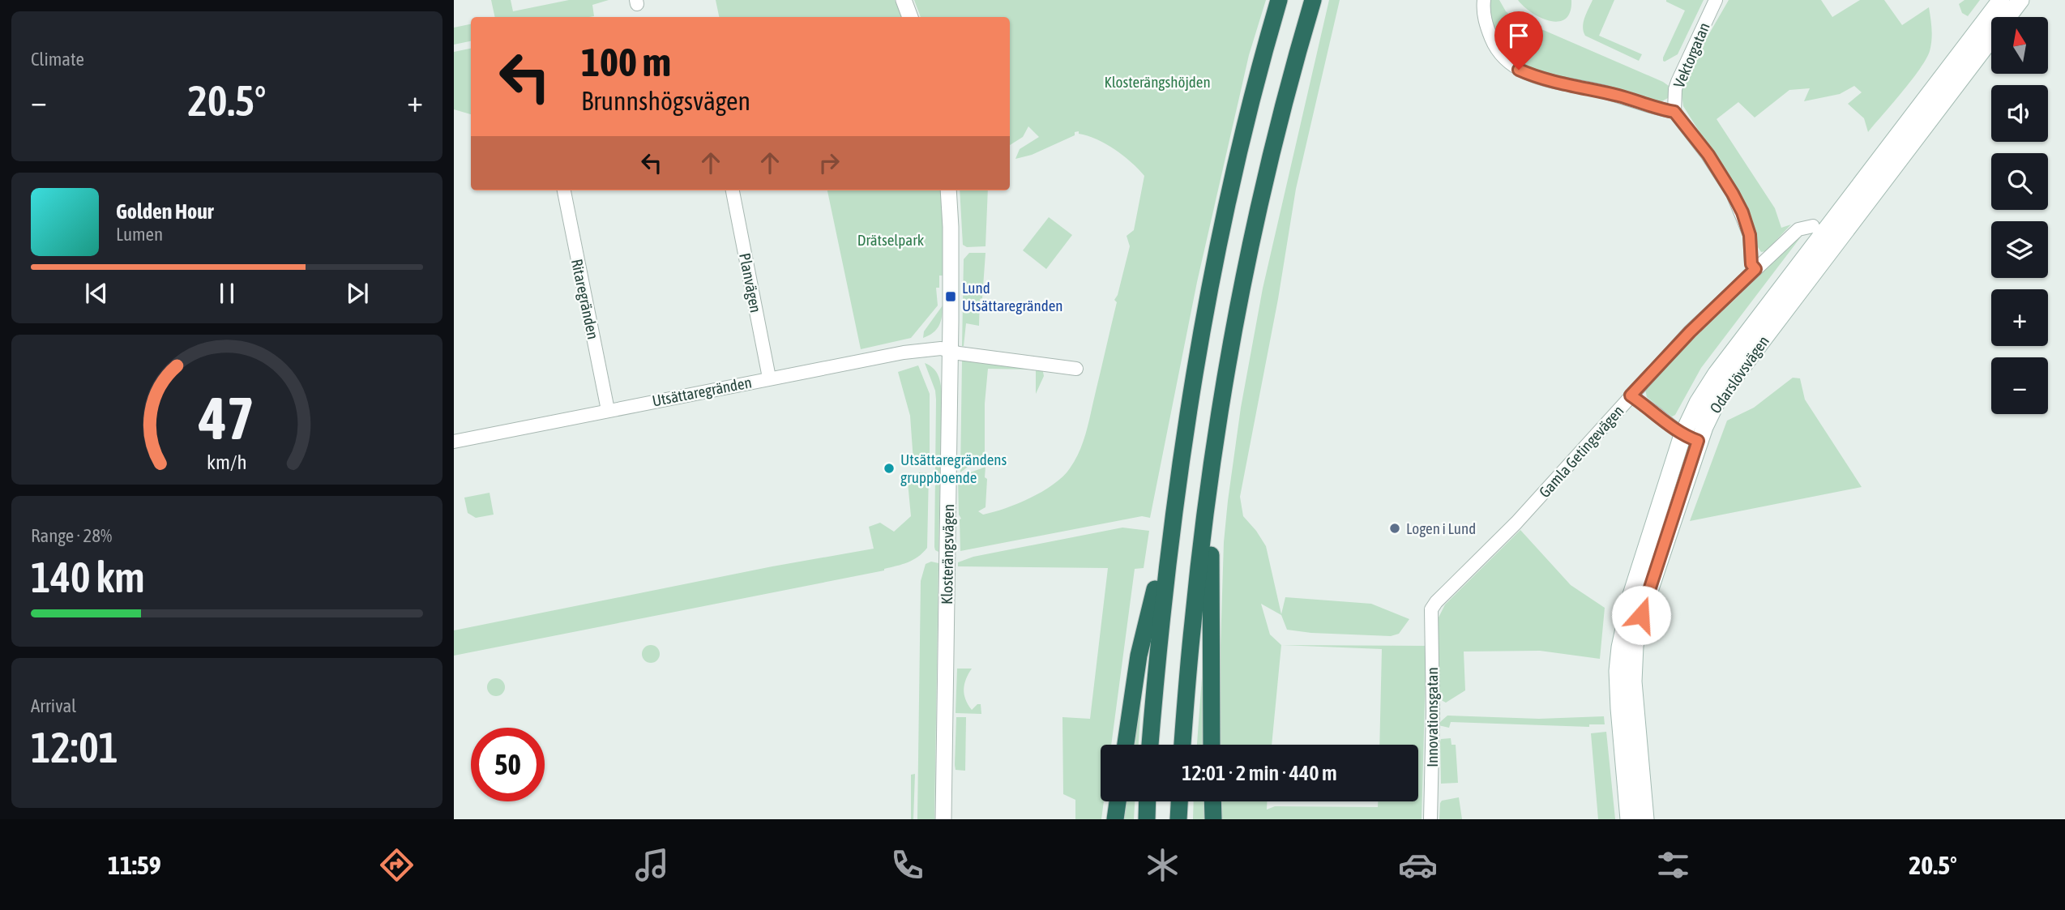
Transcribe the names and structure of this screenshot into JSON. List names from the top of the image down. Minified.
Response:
{"streets":{"main road":["Odarslövsvägen"],"street":["Vektorgatan","Planvägen","Ritaregränden","Utsättaregränden","Gamla Getingevägen","Klosterängsvägen","Innovationsgatan"]},"crossings":[["Planvägen","Utsättaregränden"],["Ritaregränden","Utsättaregränden"],["Utsättaregränden","Klosterängsvägen"],["Gamla Getingevägen","Innovationsgatan"]],"parks":["Klosterängshöjden","Drätselpark"],"places":{"transit":["Lund Utsättaregränden"],"other":["Utsättaregrändens gruppboende","Logen i Lund"]},"north":"top","page":{"tile":["Climate",["Range · 28%","140 km"],["Arrival","12:01"]],"map_buttons":["+","−"],"turn":["100 m","Brunnshögsvägen"],"heat":["−","20.5°","+"],"song":["Golden Hour","Lumen"],"limit":"50","trip":"12:01 · 2 min · 440 m","tabs":["11:59","20.5°"],"gauge":["47","km/h"]}}
